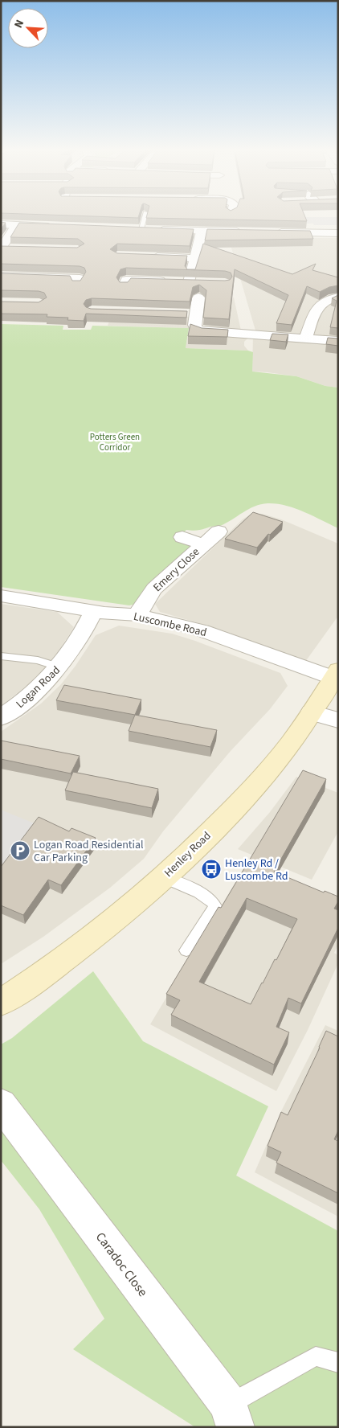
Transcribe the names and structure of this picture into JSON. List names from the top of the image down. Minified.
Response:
{"streets":{"main road":["Henley Road"],"street":["Emery Close","Luscombe Road","Logan Road","Caradoc Close"]},"crossings":[["Emery Close","Luscombe Road"],["Luscombe Road","Logan Road"],["Luscombe Road","Henley Road"]],"parks":["Potters Green Corridor"],"places":{"parking":["Logan Road Residential Car Parking"],"bus stop":["Henley Rd / Luscombe Rd"]},"north":"top left"}
